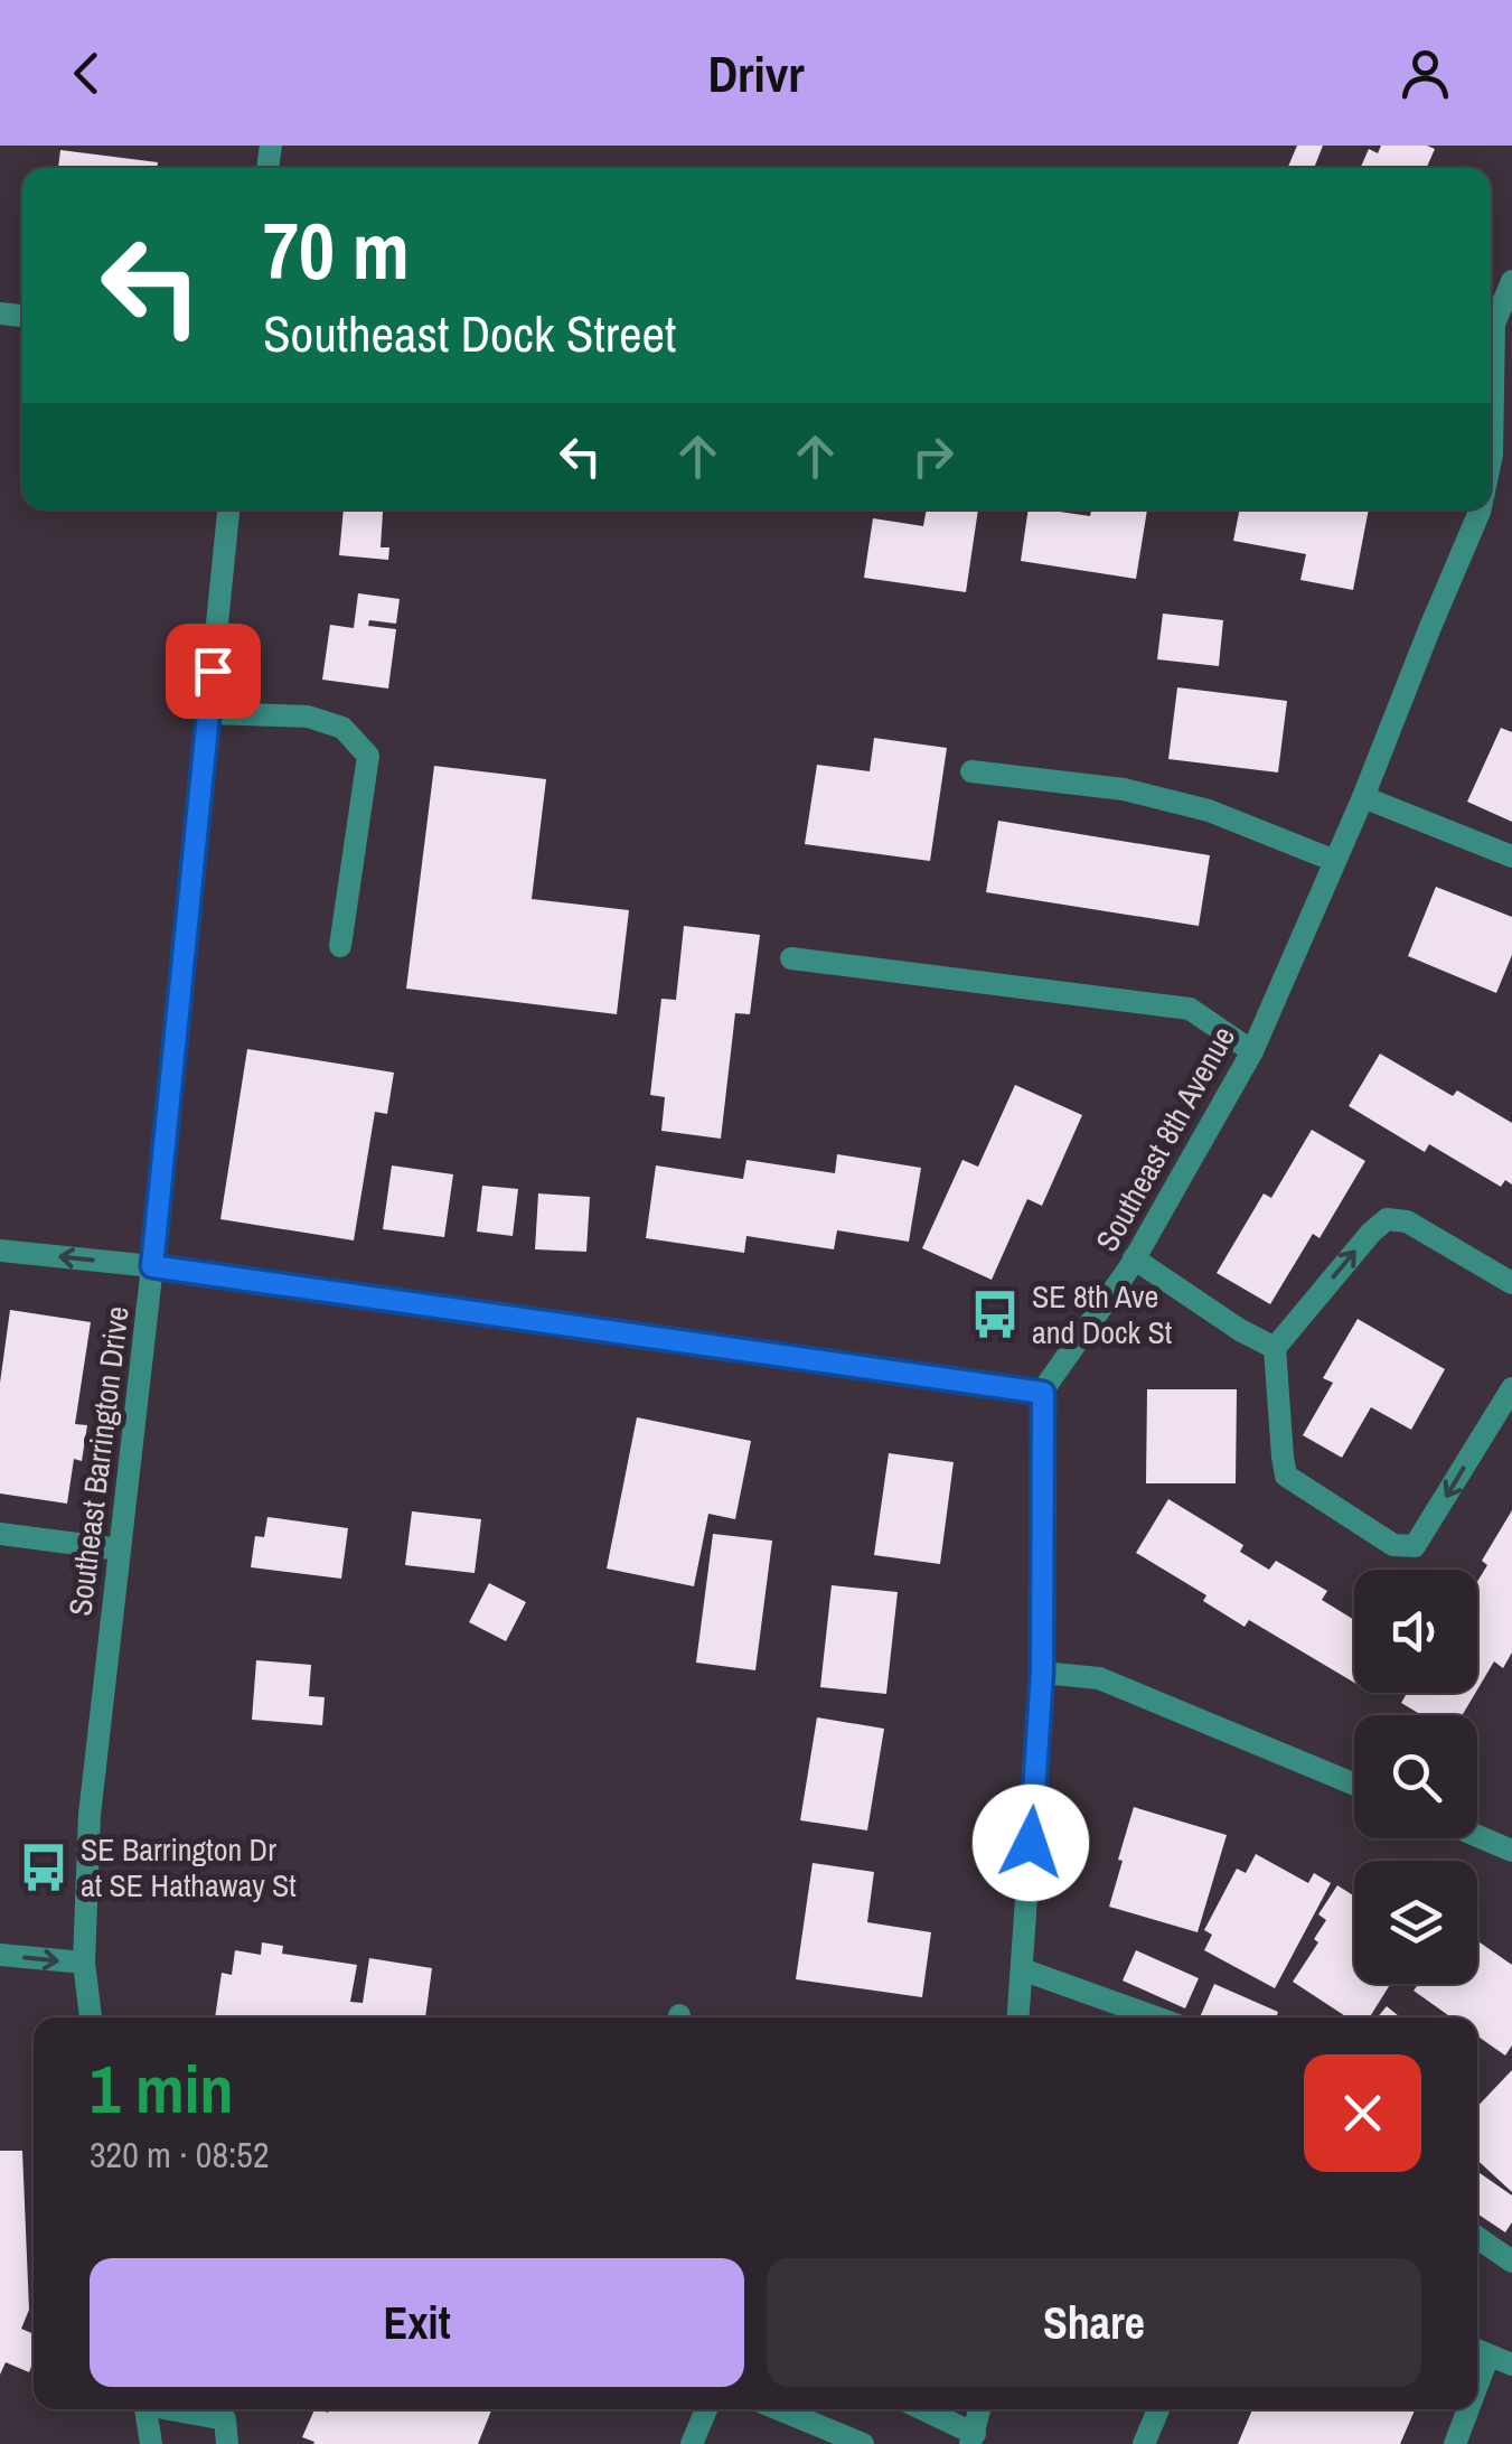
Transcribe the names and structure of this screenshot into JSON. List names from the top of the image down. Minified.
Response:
{"streets":{"street":["Southeast 8th Avenue","Southeast Barrington Drive"]},"places":{"bus stop":["SE 8th Ave and Dock St","SE Barrington Dr at SE Hathaway St"]},"page":{"header":"Drivr","turn":["70 m","Southeast Dock Street"],"heading":["1 min","320 m · 08:52"],"buttons":["Exit","Share"]}}
